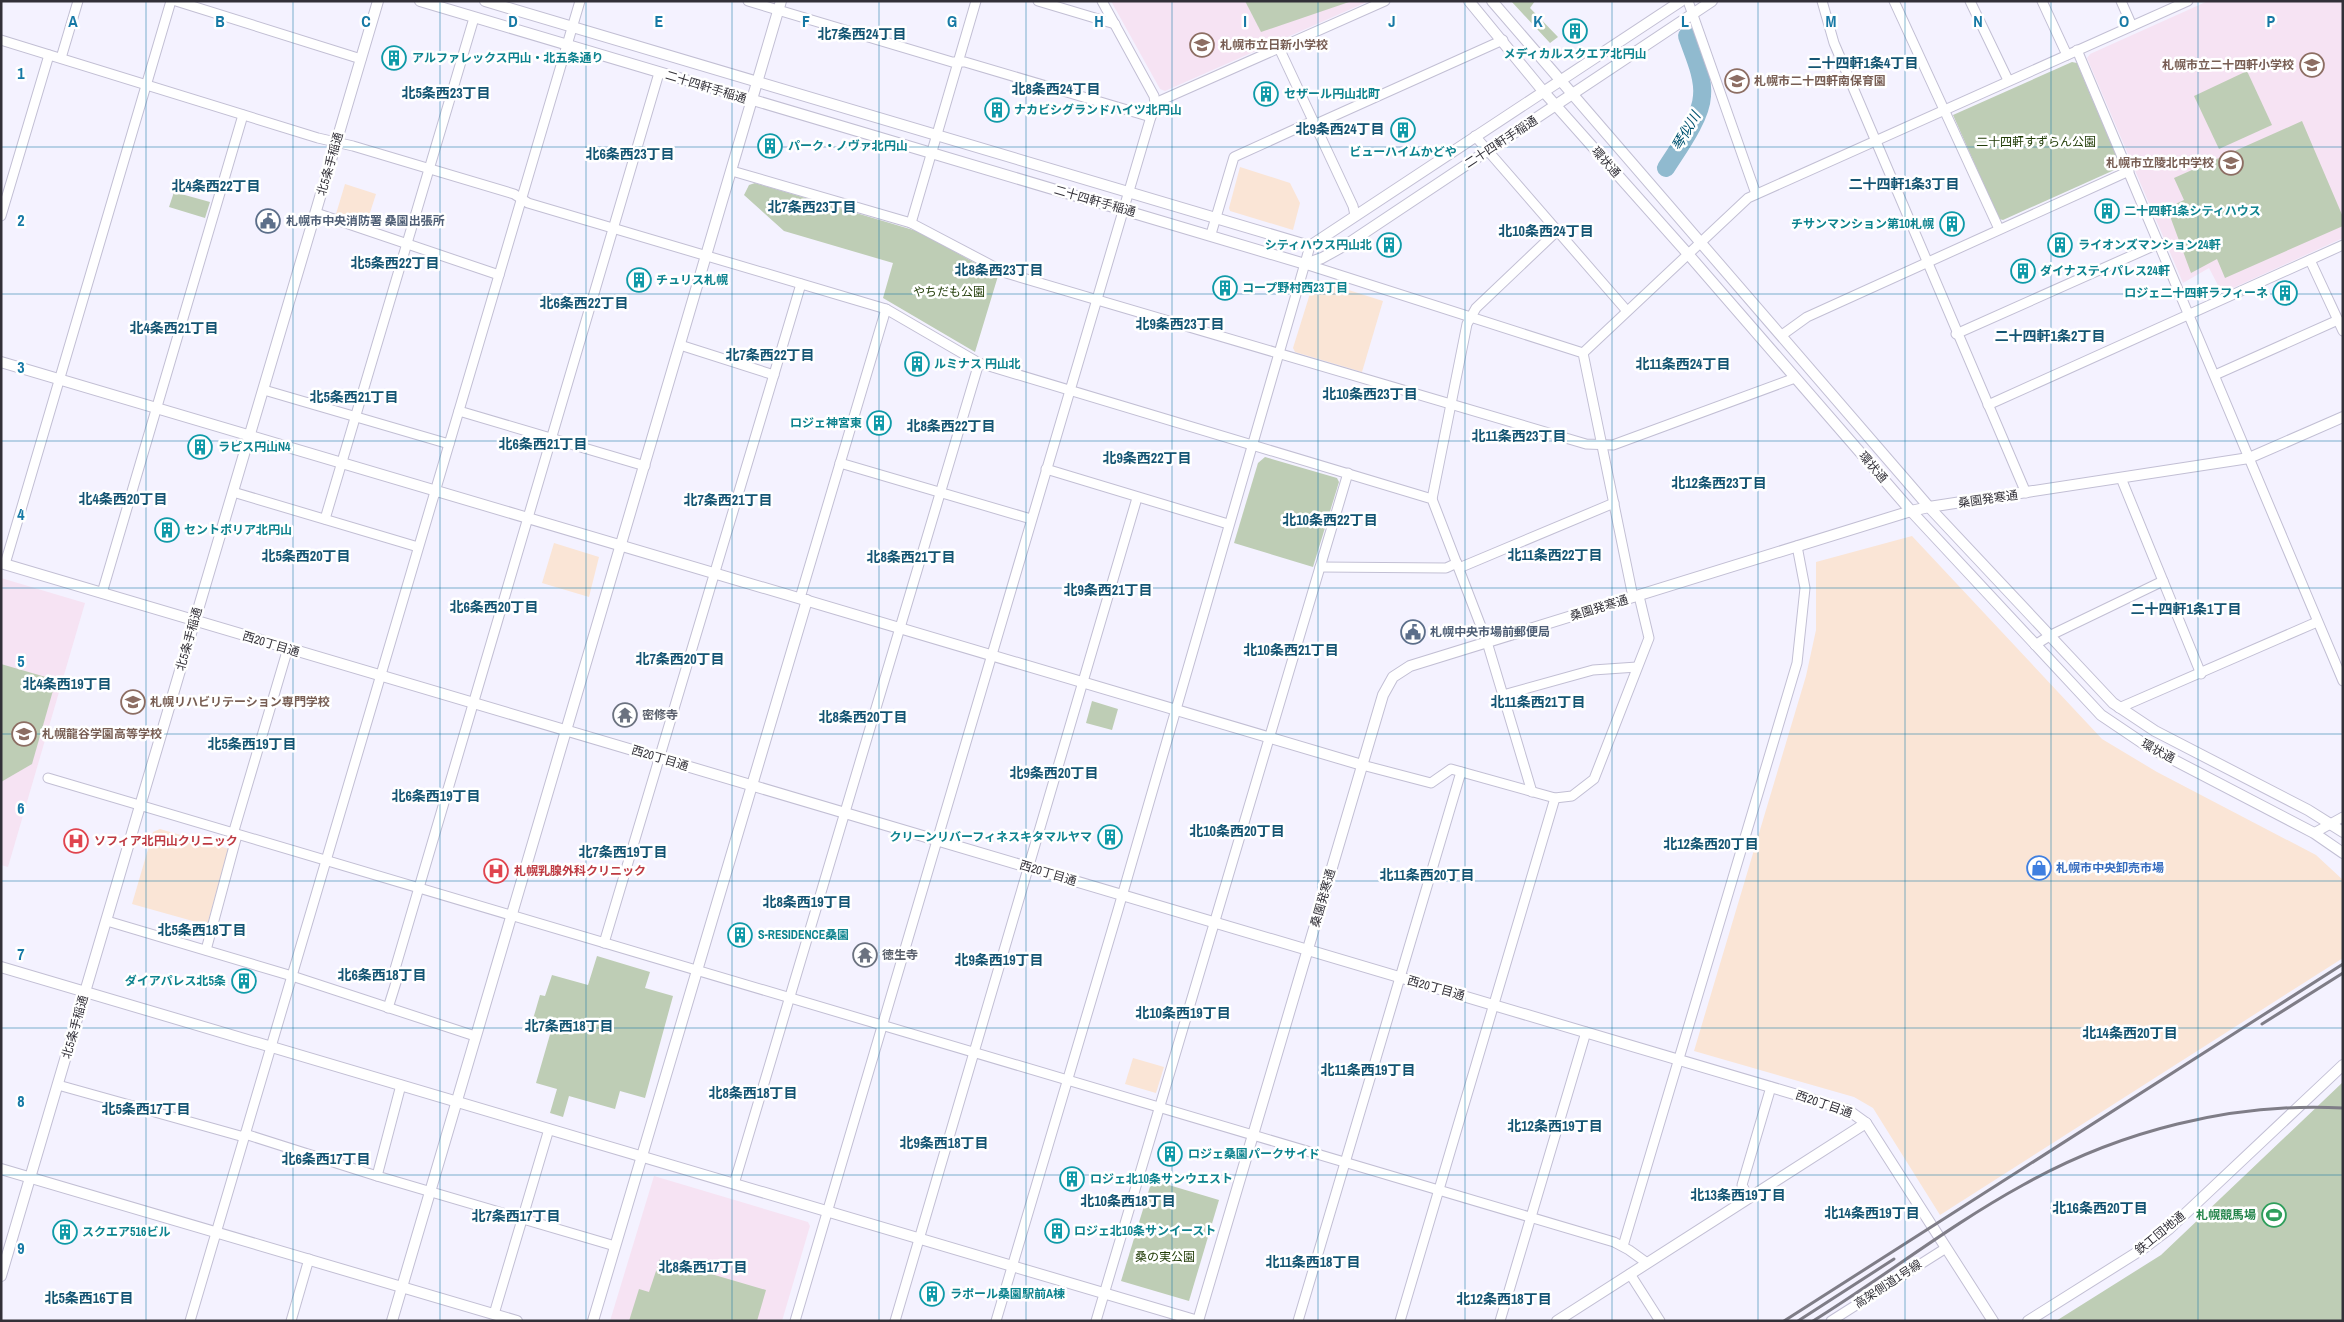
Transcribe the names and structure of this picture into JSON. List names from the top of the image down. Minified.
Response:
{"streets":{"street":["二十四軒手稲通","環状通","北5条手稲通","桑園発寒通","西20丁目通","鉄工団地通","高架側道1号線"]},"crossings":[["二十四軒手稲通","環状通"],["環状通","桑園発寒通"],["北5条手稲通","西20丁目通"],["桑園発寒通","西20丁目通"],["西20丁目通","高架側道1号線"]],"districts":["北7条西24丁目","二十四軒1条4丁目","北8条西24丁目","北5条西23丁目","北9条西24丁目","北6条西23丁目","二十四軒1条3丁目","北4条西22丁目","北7条西23丁目","北10条西24丁目","北5条西22丁目","北8条西23丁目","北6条西22丁目","北9条西23丁目","北4条西21丁目","二十四軒1条2丁目","北7条西22丁目","北11条西24丁目","北10条西23丁目","北5条西21丁目","北8条西22丁目","北11条西23丁目","北6条西21丁目","北9条西22丁目","北12条西23丁目","北4条西20丁目","北7条西21丁目","北10条西22丁目","北11条西22丁目","北5条西20丁目","北8条西21丁目","北9条西21丁目","北6条西20丁目","二十四軒1条1丁目","北10条西21丁目","北7条西20丁目","北4条西19丁目","北11条西21丁目","北8条西20丁目","北5条西19丁目","北9条西20丁目","北6条西19丁目","北10条西20丁目","北12条西20丁目","北7条西19丁目","北11条西20丁目","北8条西19丁目","北5条西18丁目","北9条西19丁目","北6条西18丁目","北10条西19丁目","北7条西18丁目","北14条西20丁目","北11条西19丁目","北8条西18丁目","北5条西17丁目","北12条西19丁目","北9条西18丁目","北6条西17丁目","北13条西19丁目","北10条西18丁目","北16条西20丁目","北14条西19丁目","北7条西17丁目","北11条西18丁目","北8条西17丁目","北5条西16丁目","北12条西18丁目"],"water":["琴似川"],"parks":["二十四軒すずらん公園","やちだも公園","桑の実公園"],"places":{"building":["メディカルスクエア北円山","アルファレックス円山・北五条通り","セザール円山北町","ナカビシグランドハイツ北円山","ビューハイムかどや","パーク・ノヴァ北円山","二十四軒1条シティハウス","チサンマンション第10札幌","シティハウス円山北","ライオンズマンション24軒","ダイナスティパレス24軒","チュリス札幌","コープ野村西23丁目","ロジェ二十四軒ラフィーネ","ルミナス 円山北","ロジェ神宮東","ラピス円山N4","セントポリア北円山","クリーンリバーフィネスキタマルヤマ","S-RESIDENCE桑園","ダイアパレス北5条","ロジェ桑園パークサイド","ロジェ北10条サンウエスト","ロジェ北10条サンイースト","スクエア516ビル","ラポール桑園駅前A棟"],"school or university":["札幌市立日新小学校","札幌市立二十四軒小学校","札幌市二十四軒南保育園","札幌市立陵北中学校","札幌リハビリテーション専門学校","札幌龍谷学園高等学校"],"public building":["札幌市中央消防署 桑園出張所","札幌中央市場前郵便局"],"temple":["密修寺","徳生寺"],"hospital":["ソフィア北円山クリニック","札幌乳腺外科クリニック"],"shop":["札幌市中央卸売市場"],"sports":["札幌競馬場"]},"grid":{"columns":["A","B","C","D","E","F","G","H","I","J","K","L","M","N","O","P"],"rows":["1","2","3","4","5","6","7","8","9"]}}
